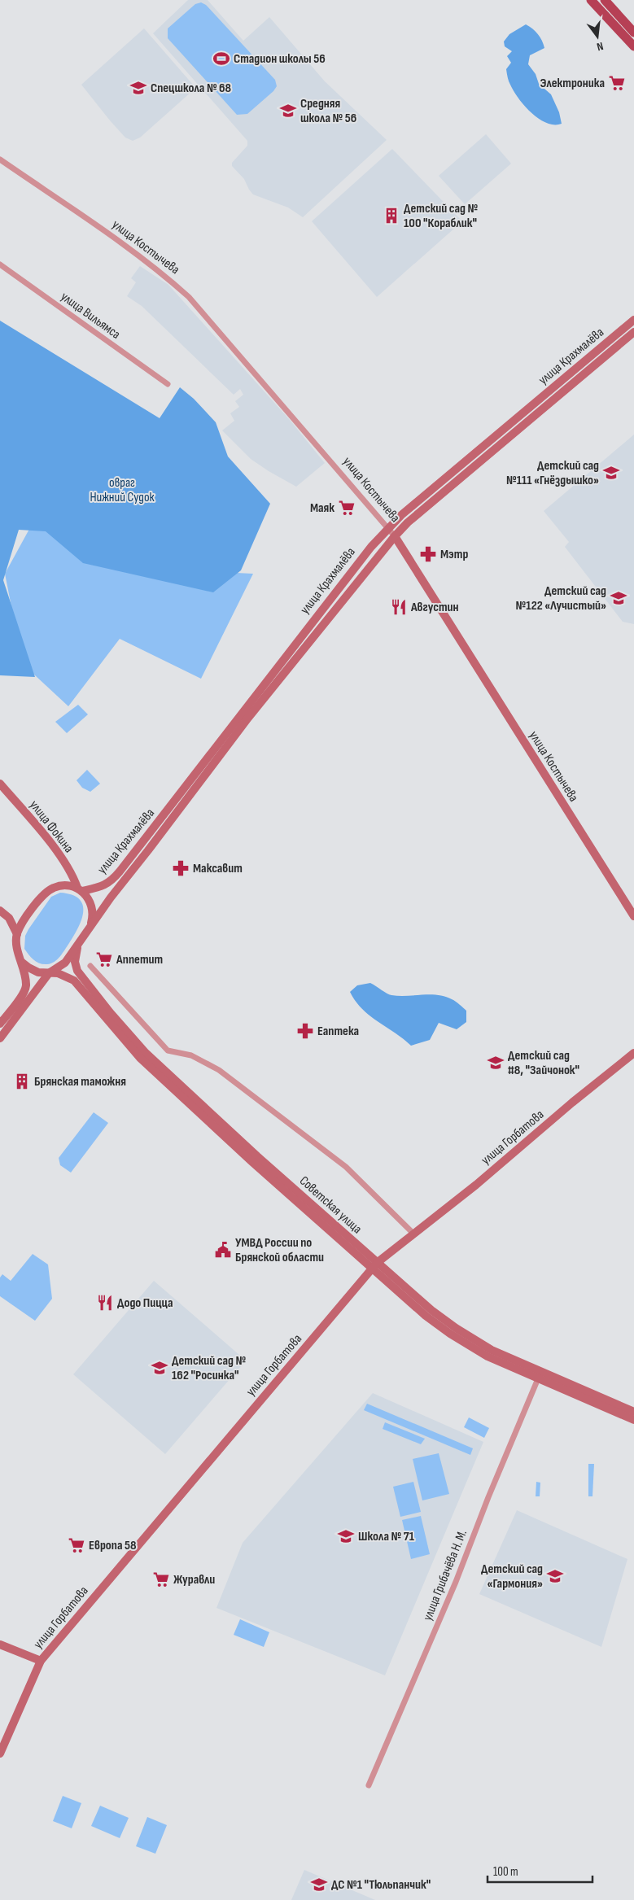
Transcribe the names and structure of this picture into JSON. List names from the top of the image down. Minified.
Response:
{"streets":{"main road":["улица Костычева","улица Крахмалёва","улица Фокина","улица Горбатова","Советская улица"],"street":["улица Вильямса","улица Грибачёва Н. М."]},"crossings":[["улица Костычева","улица Крахмалёва"],["улица Крахмалёва","улица Фокина"],["улица Крахмалёва","Советская улица"],["улица Фокина","Советская улица"],["улица Горбатова","Советская улица"],["Советская улица","улица Грибачёва Н. М."]],"parks":["овраг Нижний Судок"],"places":{"sports":["Стадион школы 56"],"supermarket":["Электроника","Маяк","Аппетит","Европа 58","Журавли"],"school or university":["Спецшкола № 68","Средняя школа № 56","Детский сад №111 «Гнёздышко»","Детский сад №122 «Лучистый»","Детский сад #8, \"Зайчонок\"","Детский сад № 162 \"Росинка\"","Школа № 71","Детский сад «Гармония»","ДС №1 \"Тюльпанчик\""],"building":["Детский сад № 100 \"Кораблик\"","Брянская таможня"],"pharmacy":["Мэтр","Максавит","Еаптека"],"restaurant":["Августин","Додо Пицца"],"public building":["УМВД России по Брянской области"]},"scale_bar":"100 m","north":"bottom"}
